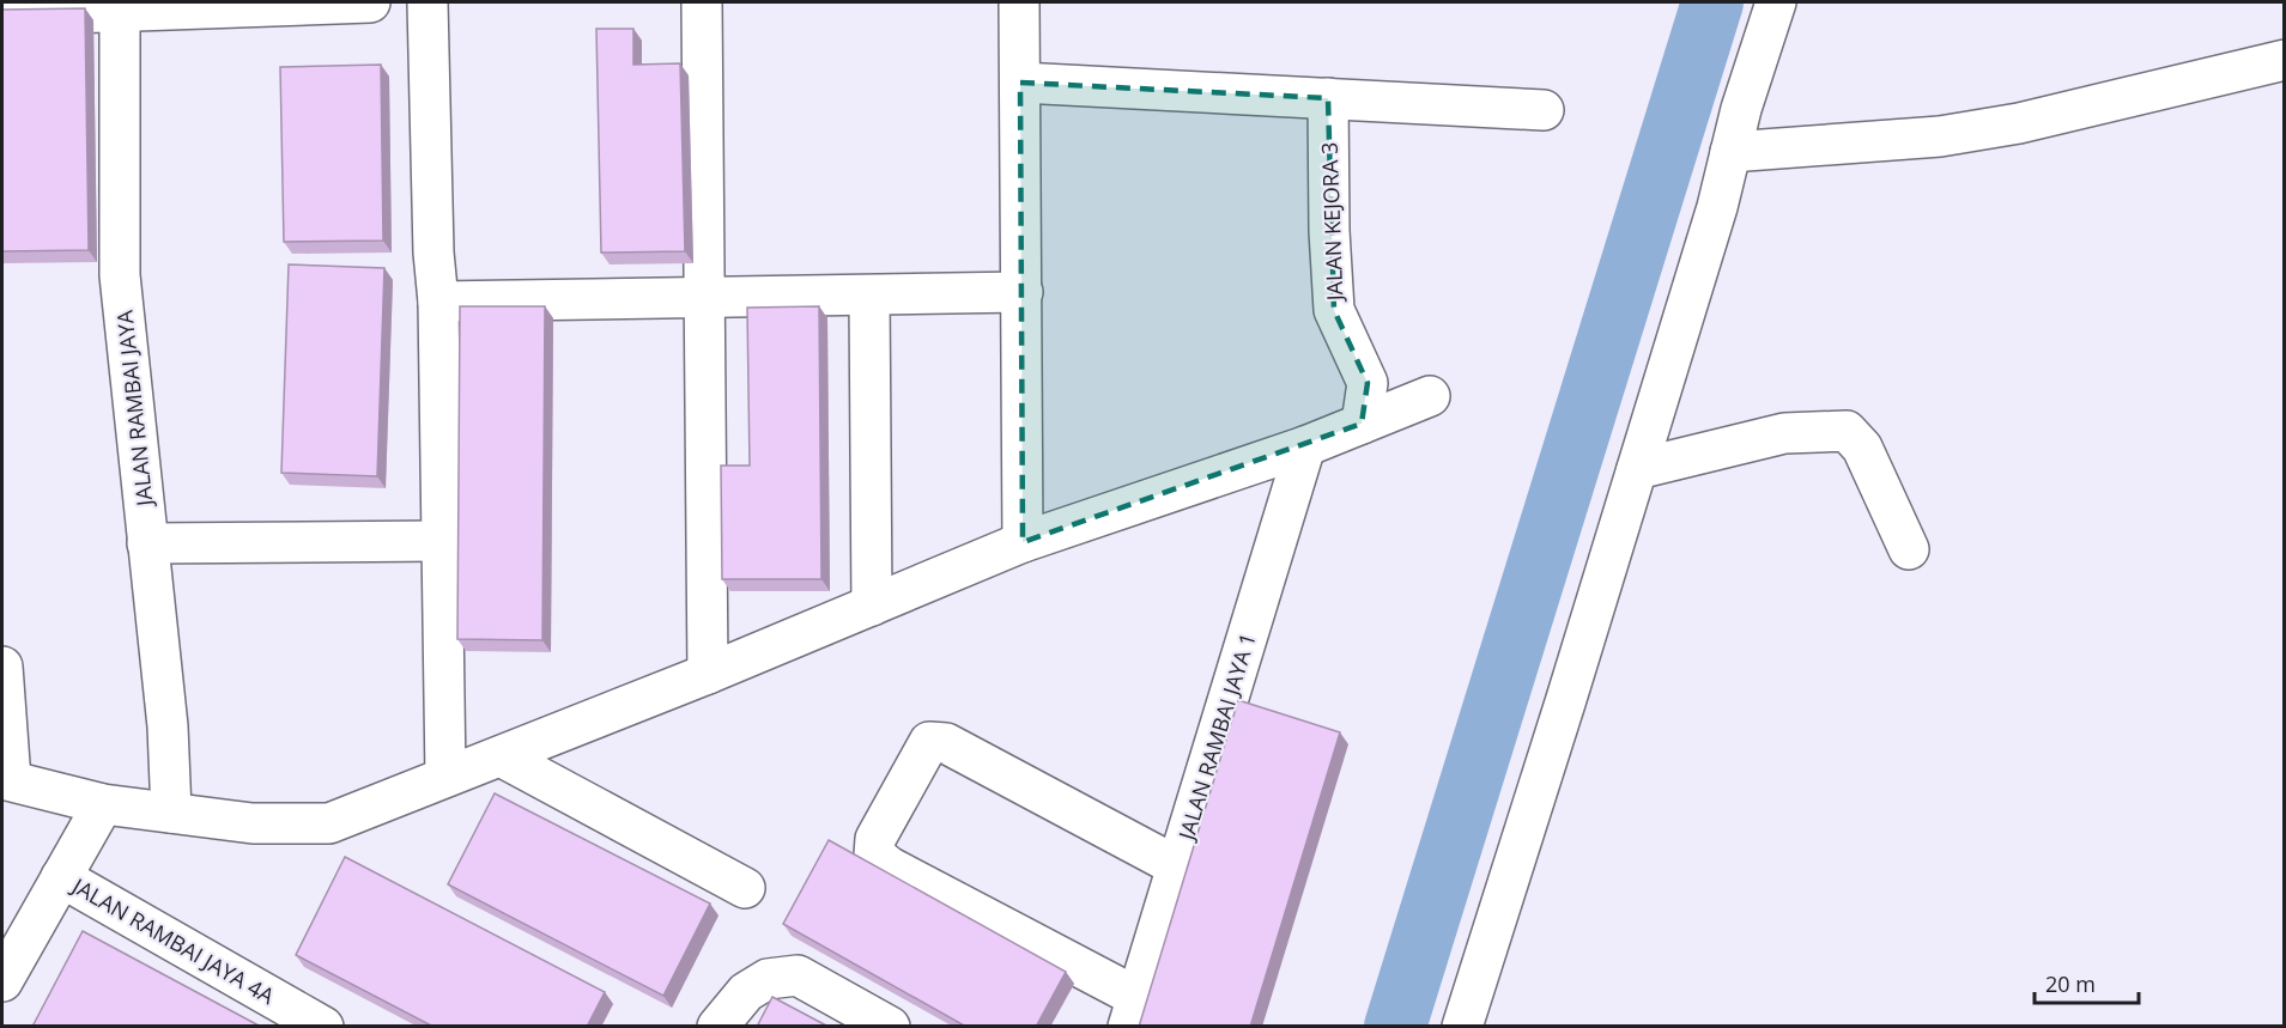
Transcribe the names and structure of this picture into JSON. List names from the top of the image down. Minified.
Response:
{"streets":{"street":["JALAN KEJORA 3","JALAN RAMBAI JAYA","JALAN RAMBAI JAYA 1","JALAN RAMBAI JAYA 4A"]},"scale_bar":"20 m"}
